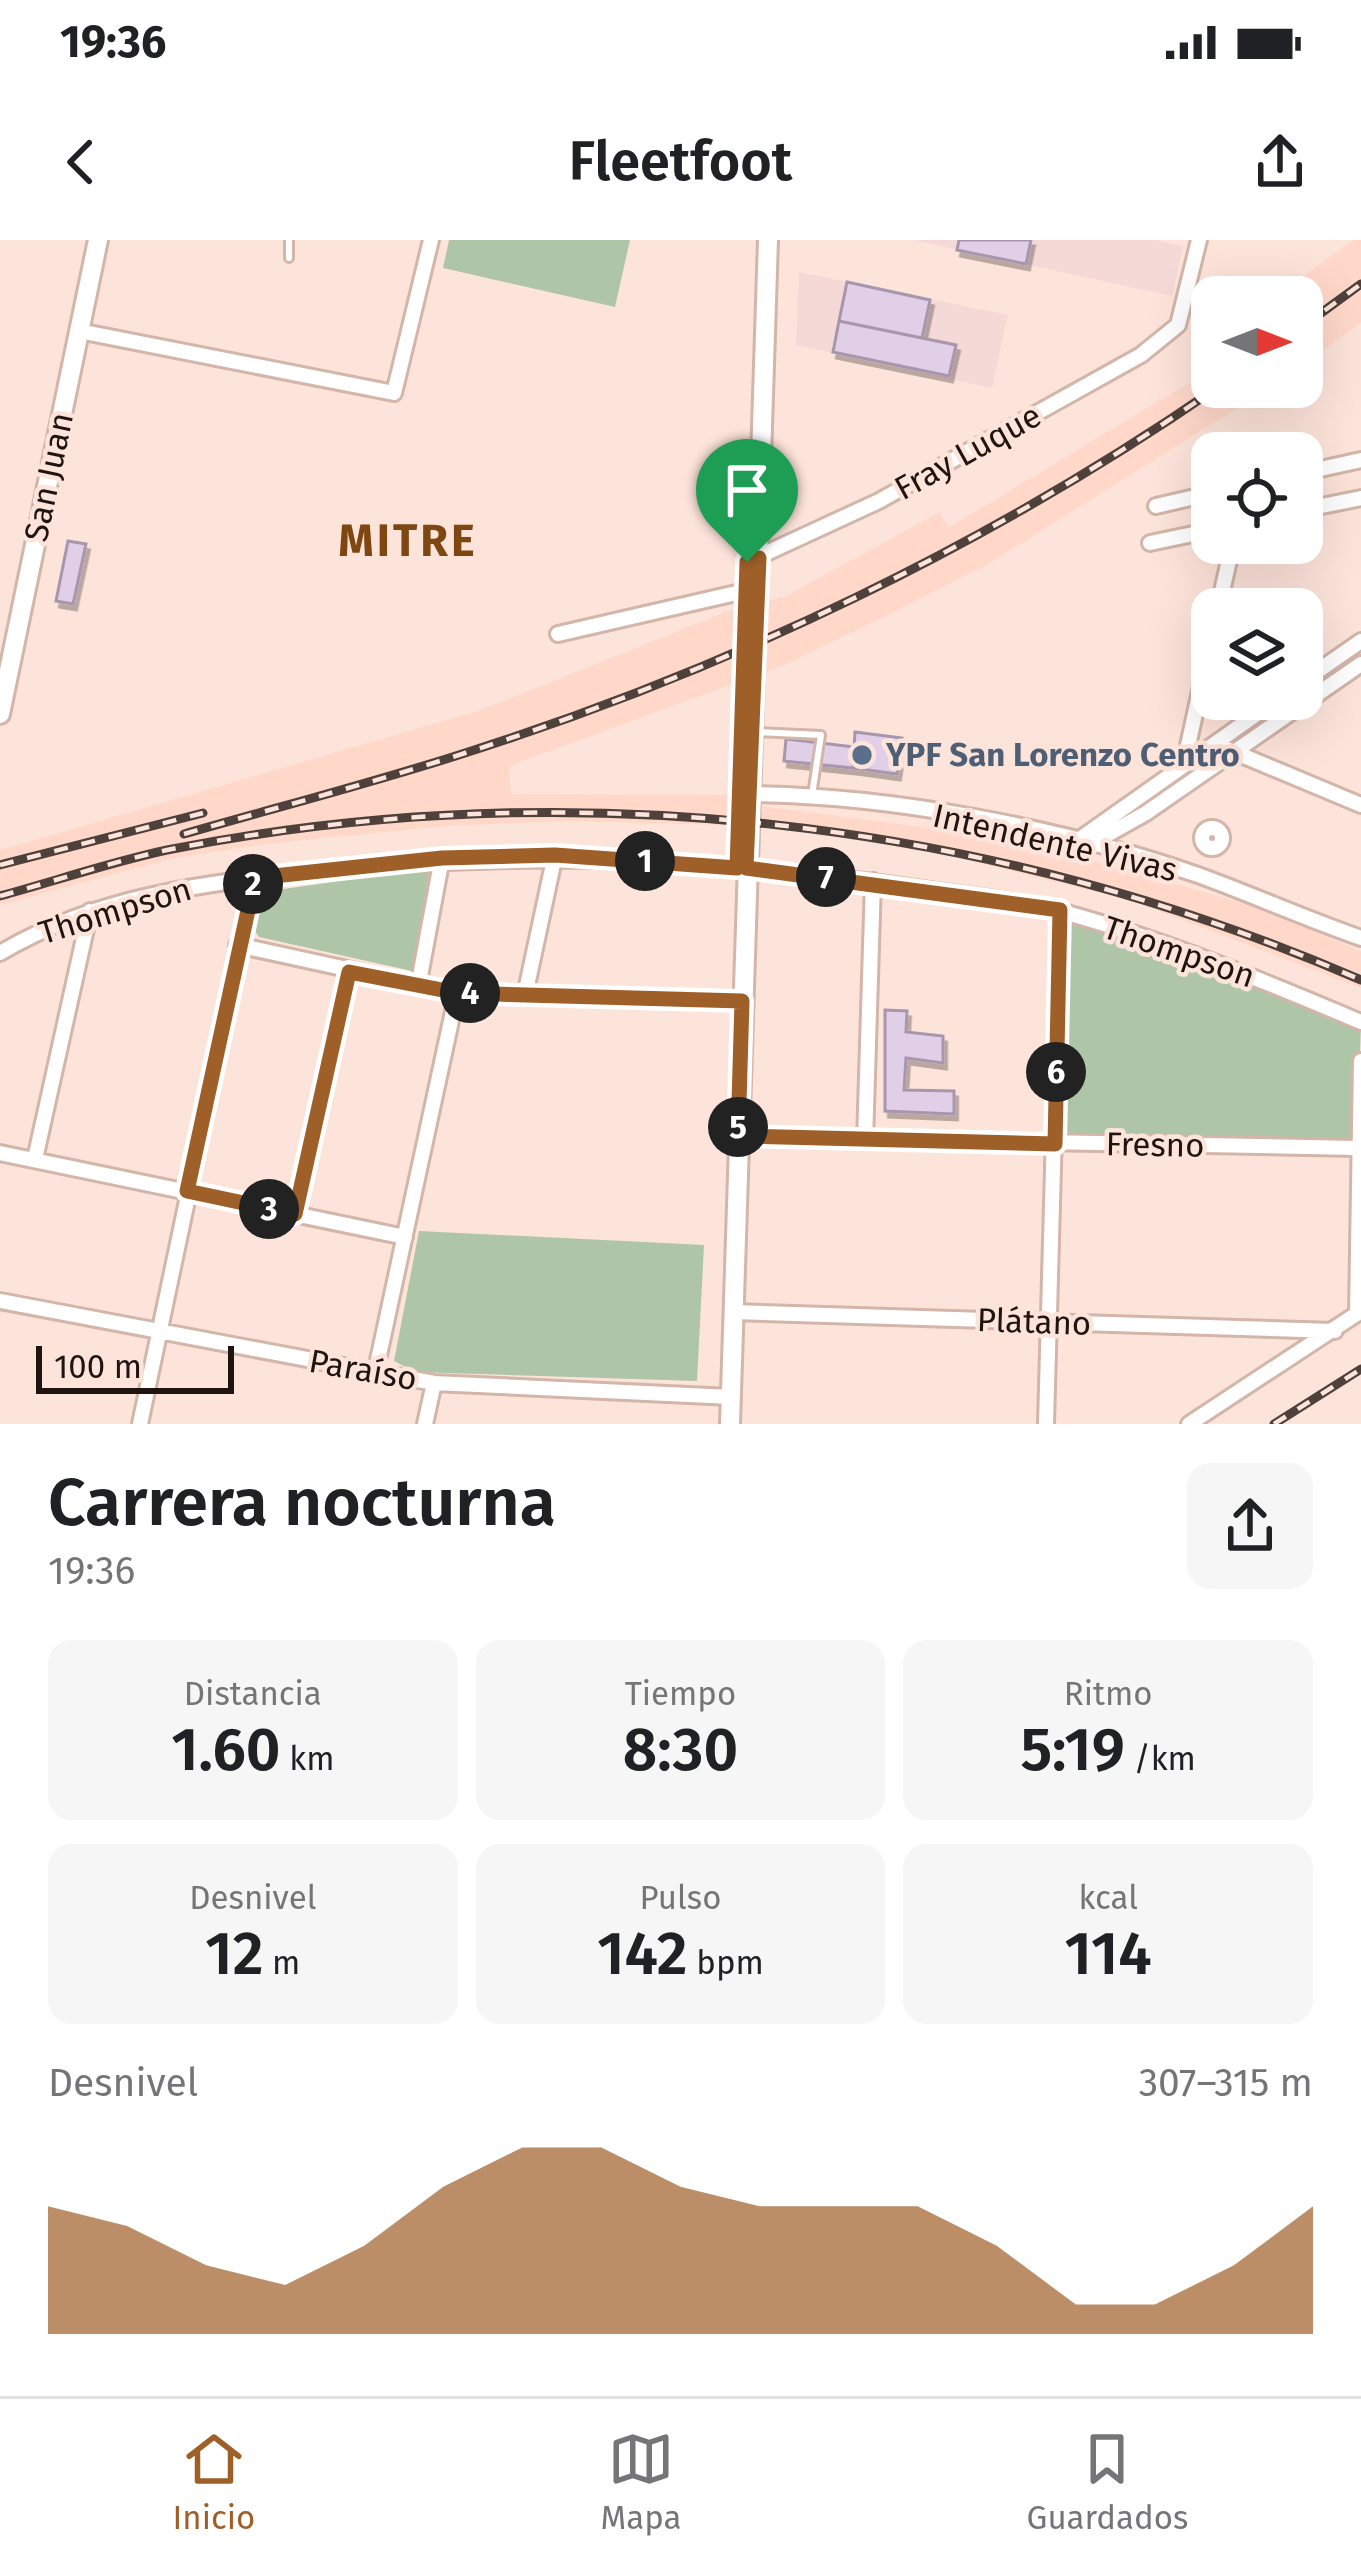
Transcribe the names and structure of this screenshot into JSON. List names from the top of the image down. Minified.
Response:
{"streets":{"main road":["San Juan"],"street":["Fray Luque","Intendente Vivas","Thompson","Fresno","Plátano","Paraíso"]},"districts":["MITRE"],"places":["YPF San Lorenzo Centro"],"scale_bar":"100 m","north":"right","page":{"status":"19:36","header":"Fleetfoot","pins":["1","7","2","4","6","5","3"],"scale":"100 m","heading":["Carrera nocturna","19:36"],"stats":[["Distancia","1.60 km"],["Tiempo","8:30"],["Ritmo","5:19 /km"],["Desnivel","12 m"],["Pulso","142 bpm"],["kcal","114"]],"chart":["Desnivel","307–315 m"],"tabs":["Inicio","Mapa","Guardados"]}}
